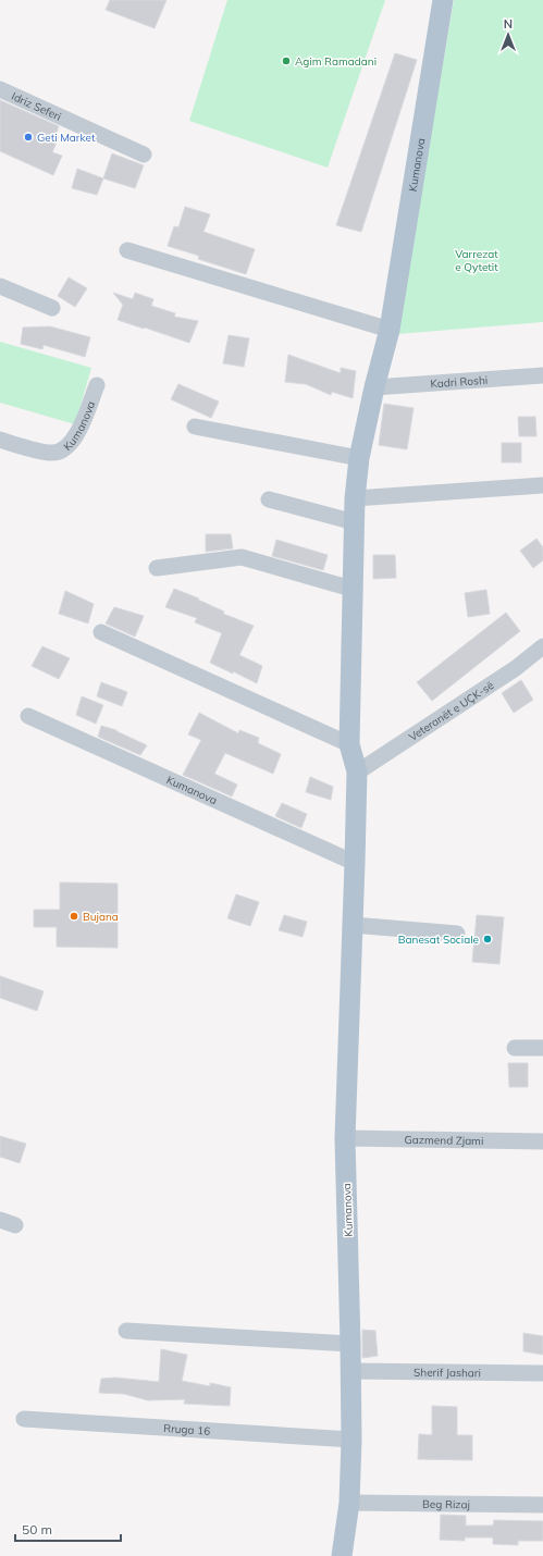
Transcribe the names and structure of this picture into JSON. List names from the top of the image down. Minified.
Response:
{"streets":{"main road":["Kumanova"],"street":["Idriz Seferi","Kadri Roshi","Veteranët e UÇK-së","Gazmend Zjami","Sherif Jashari","Rruga 16","Beg Rizaj"]},"crossings":[["Kumanova","Kadri Roshi"],["Kumanova","Veteranët e UÇK-së"],["Kumanova","Gazmend Zjami"],["Kumanova","Sherif Jashari"],["Kumanova","Rruga 16"],["Kumanova","Beg Rizaj"]],"parks":["Varrezat e Qytetit"],"places":["Agim Ramadani","Geti Market","Bujana","Banesat Sociale"],"scale_bar":"50 m","north":"top"}
